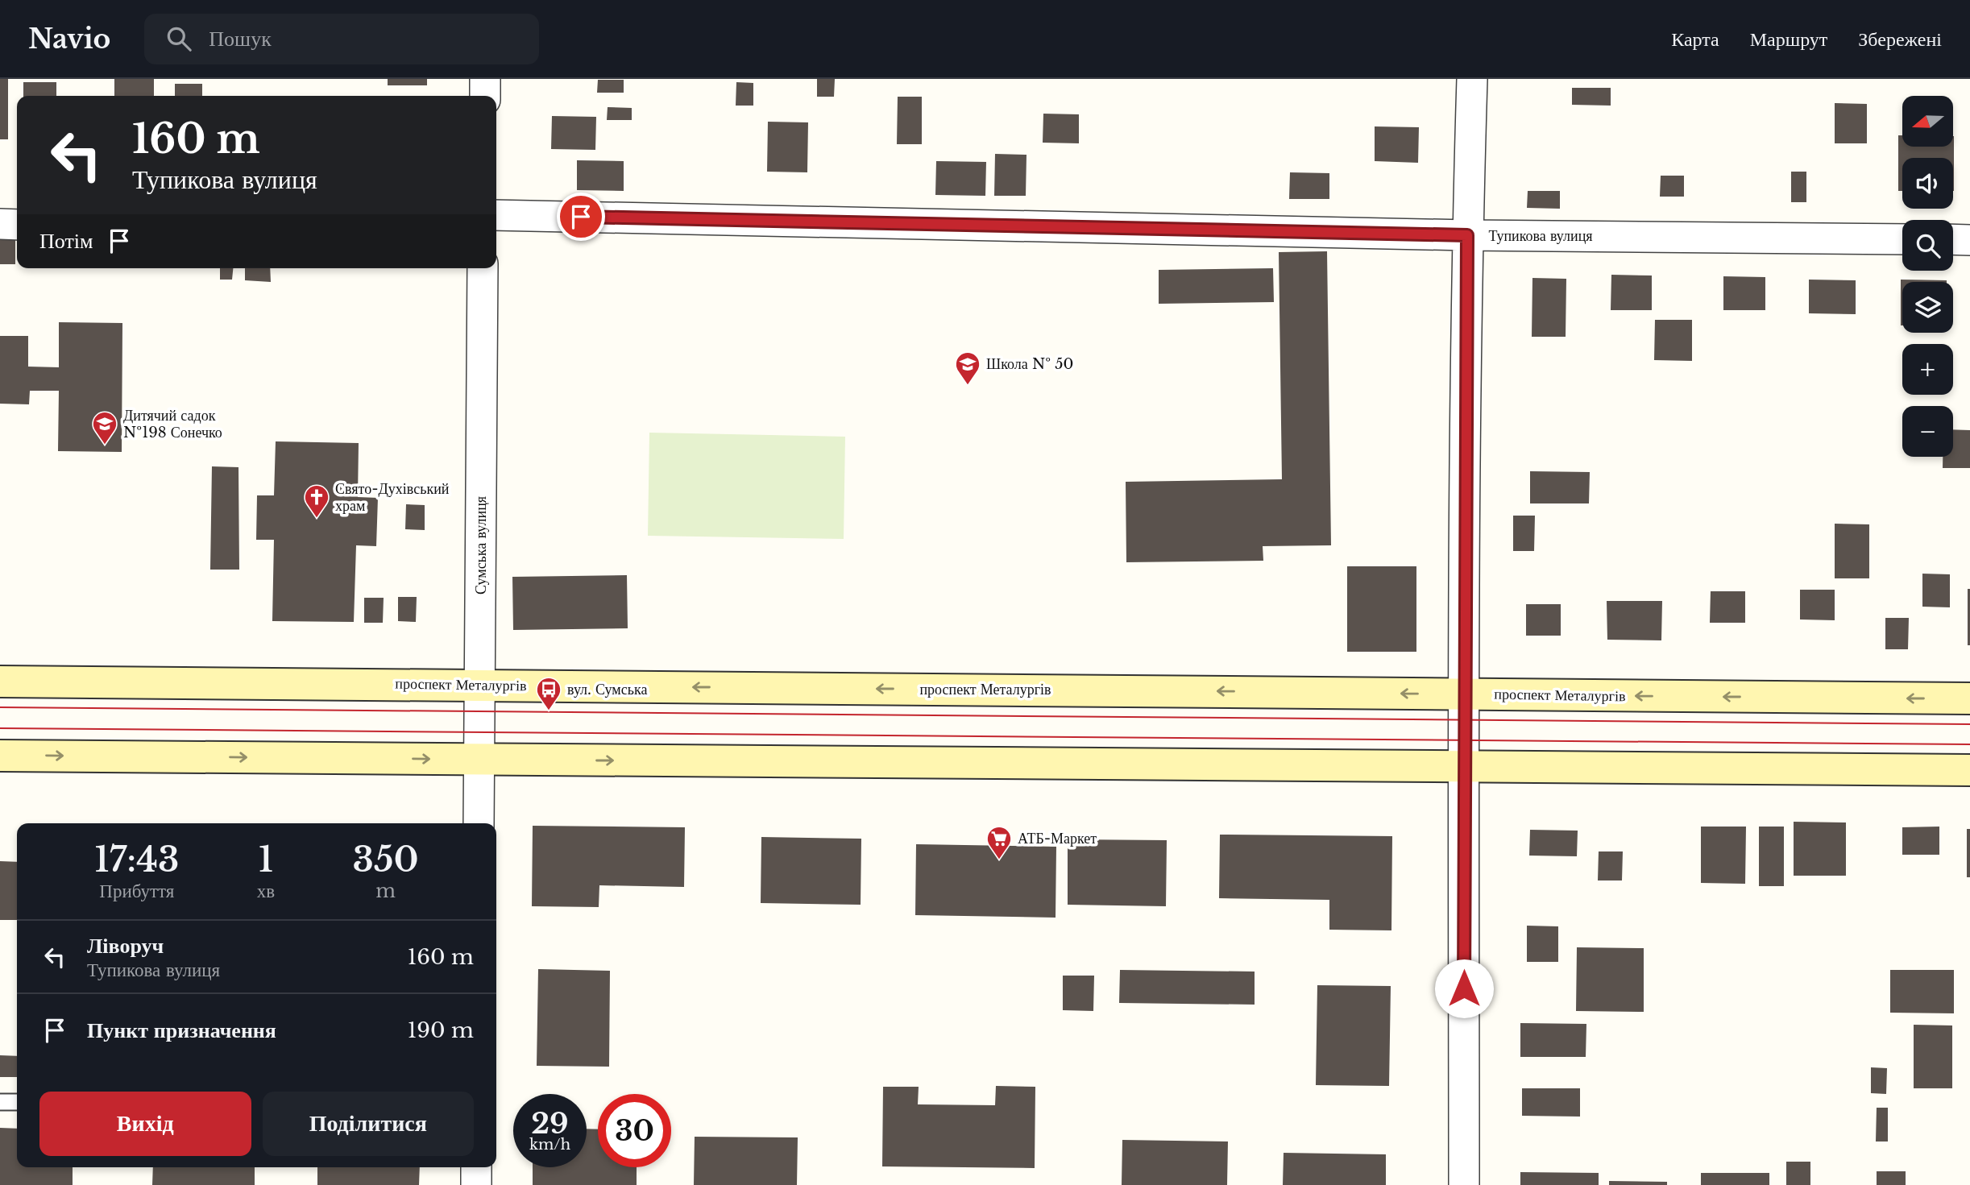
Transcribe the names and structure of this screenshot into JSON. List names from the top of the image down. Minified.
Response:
{"streets":{"main road":["проспект Металургів"],"street":["Тупикова вулиця","Сумська вулиця"]},"crossings":[["Сумська вулиця","проспект Металургів"]],"places":{"school or university":["Школа № 50","Дитячий садок №198 Сонечко"],"church":["Свято-Духівський храм"],"bus stop":["вул. Сумська"],"supermarket":["АТБ-Маркет"]},"north":"left","page":{"header":"Navio","search":"Пошук","nav":["Карта","Маршрут","Збережені"],"map_buttons":["+","−"],"turn":["160 m","Тупикова вулиця"],"then":"Потім","eta":["17:43","Прибуття","1","хв","350","m"],"list":[{"name":"Ліворуч","note":"Тупикова вулиця","value":"160 m"},{"name":"Пункт призначення","value":"190 m"}],"buttons":["Вихід","Поділитися"],"speed":"29 km/h","limit":"30"}}
